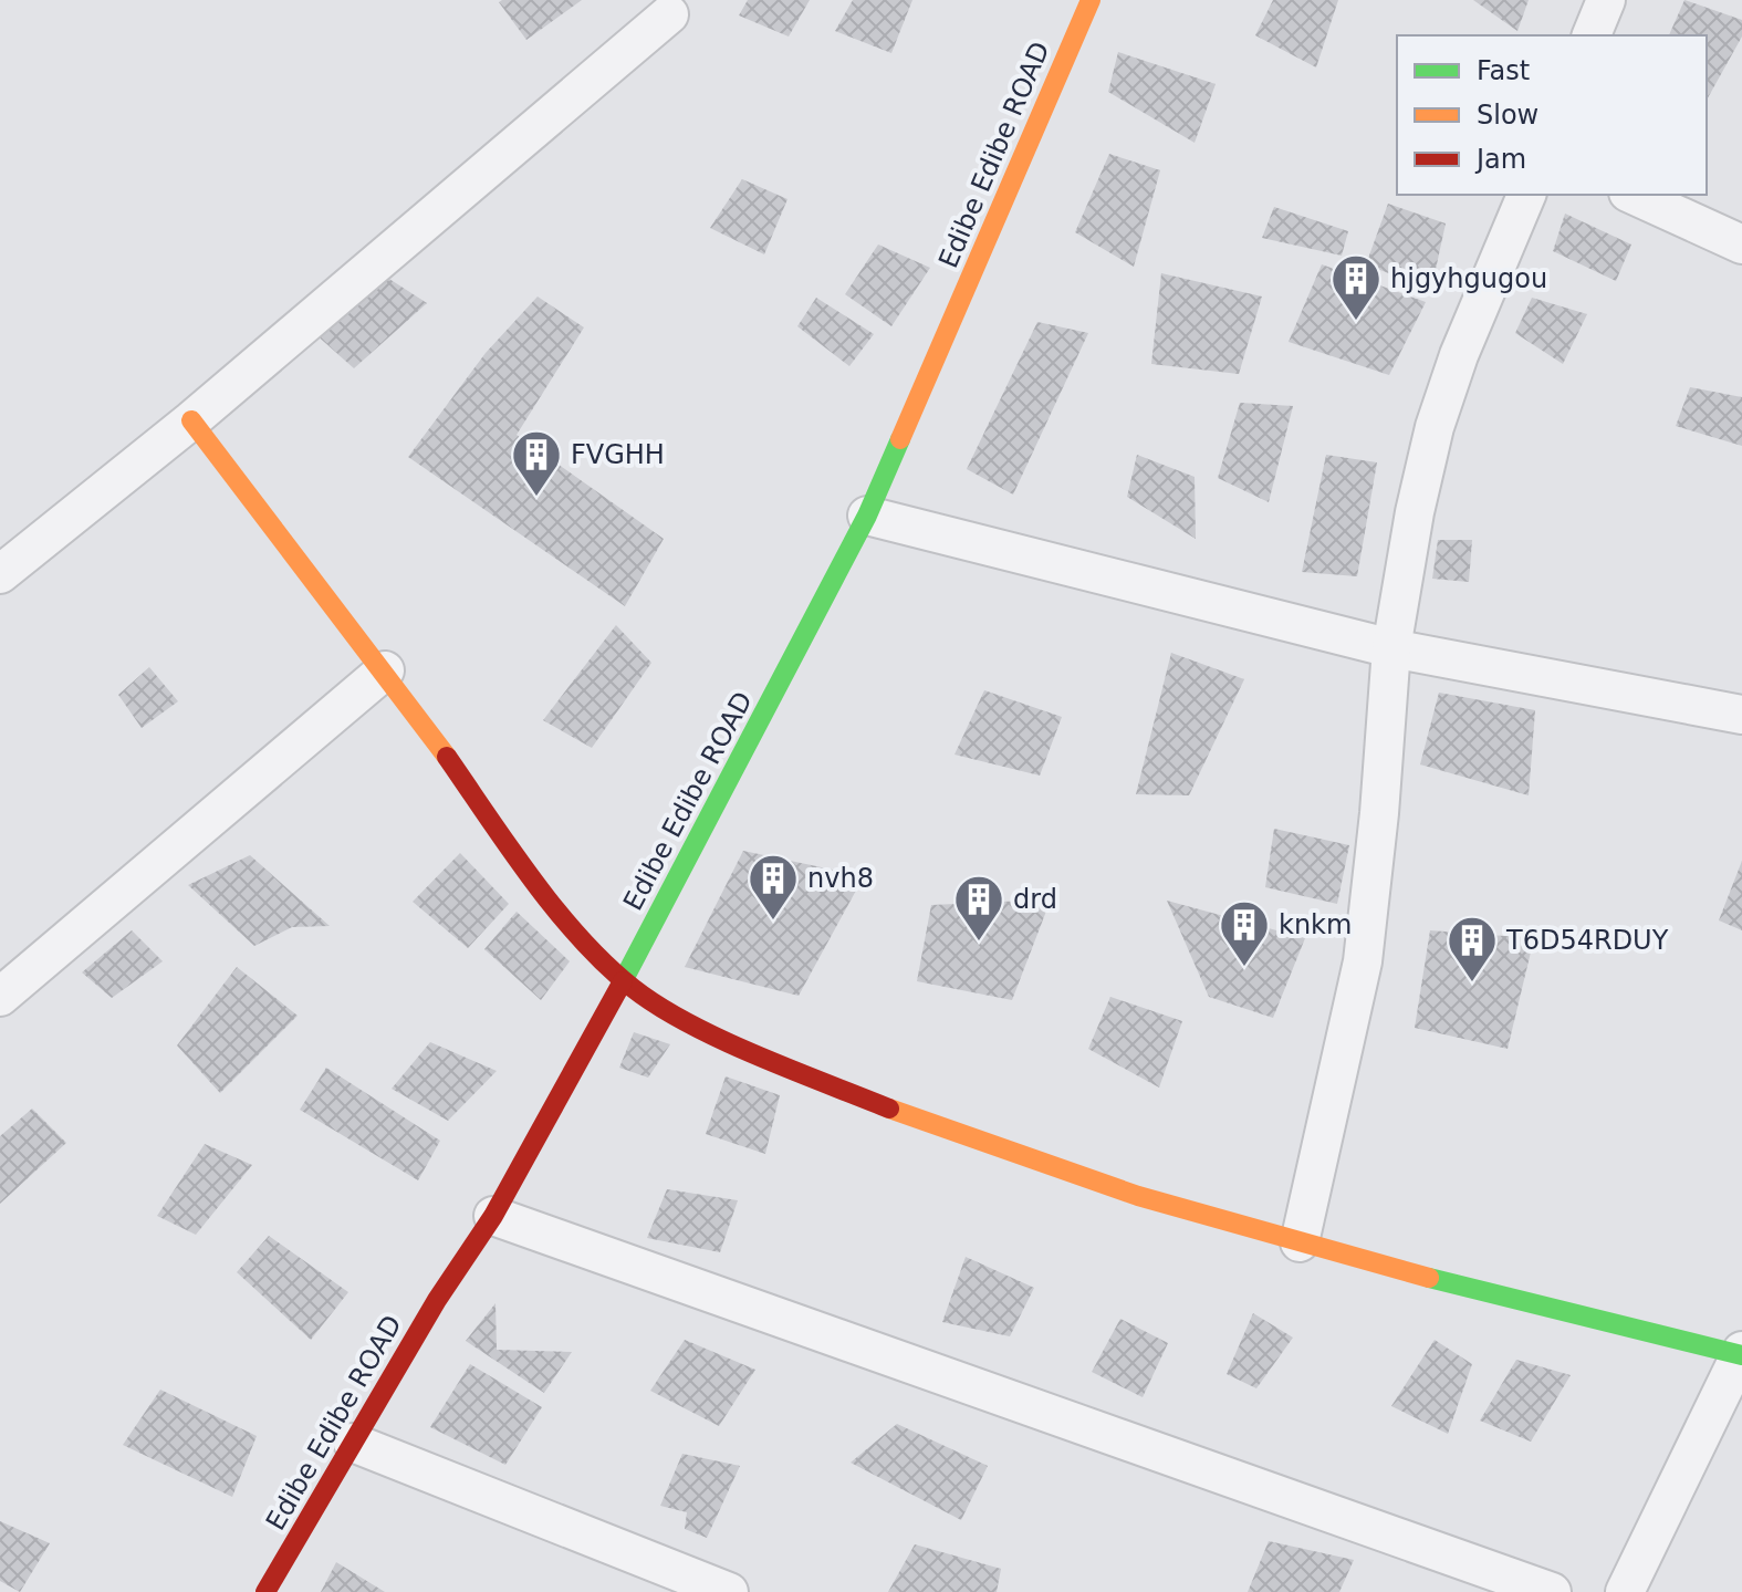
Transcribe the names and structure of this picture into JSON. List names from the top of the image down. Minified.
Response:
{"streets":{"street":["Edibe Edibe ROAD"]},"places":{"building":["hjgyhgugou","FVGHH","nvh8","drd","knkm","T6D54RDUY"]},"legend":["Fast","Slow","Jam"]}
